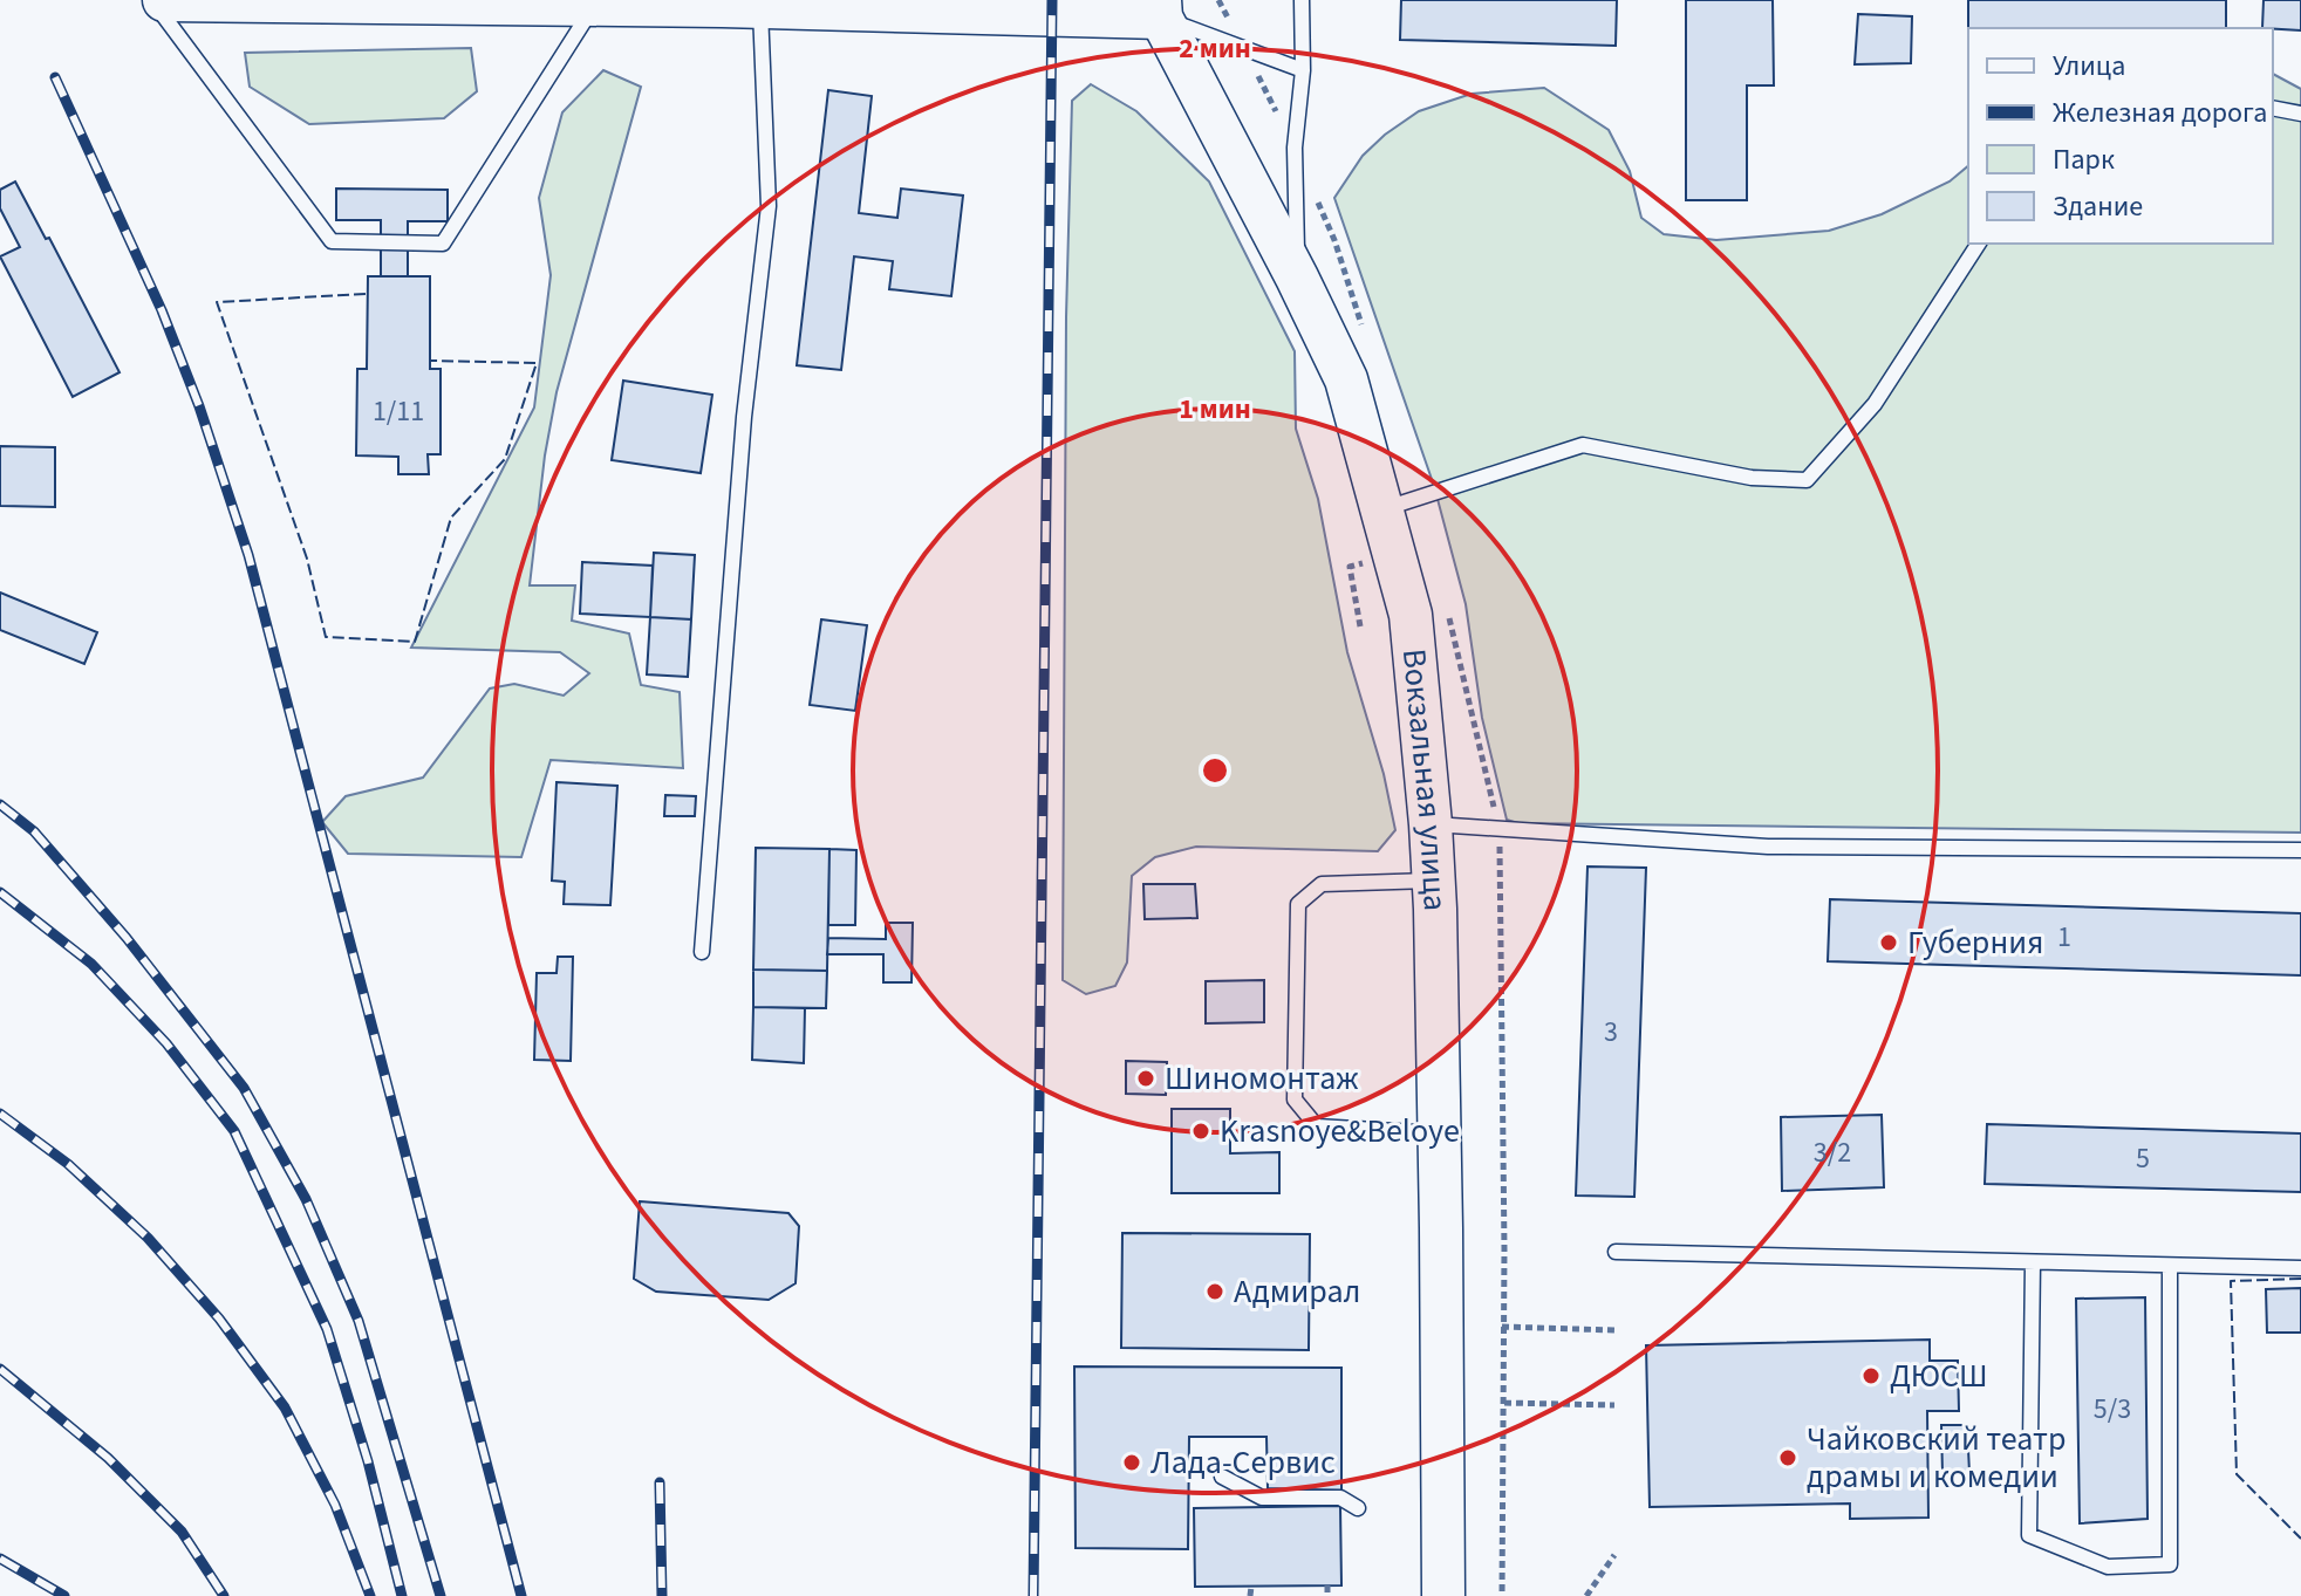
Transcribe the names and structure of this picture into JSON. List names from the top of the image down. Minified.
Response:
{"streets":{"main road":["Вокзальная улица"]},"places":["Губерния","Шиномонтаж","Krasnoye&Beloye","Адмирал","ДЮСШ","Чайковский театр драмы и комедии","Лада-Сервис"],"house_numbers":["1/11","1","3","3/2","5","5/3"],"legend":["Улица","Железная дорога","Парк","Здание"],"rings":["2 мин","1 мин"]}
